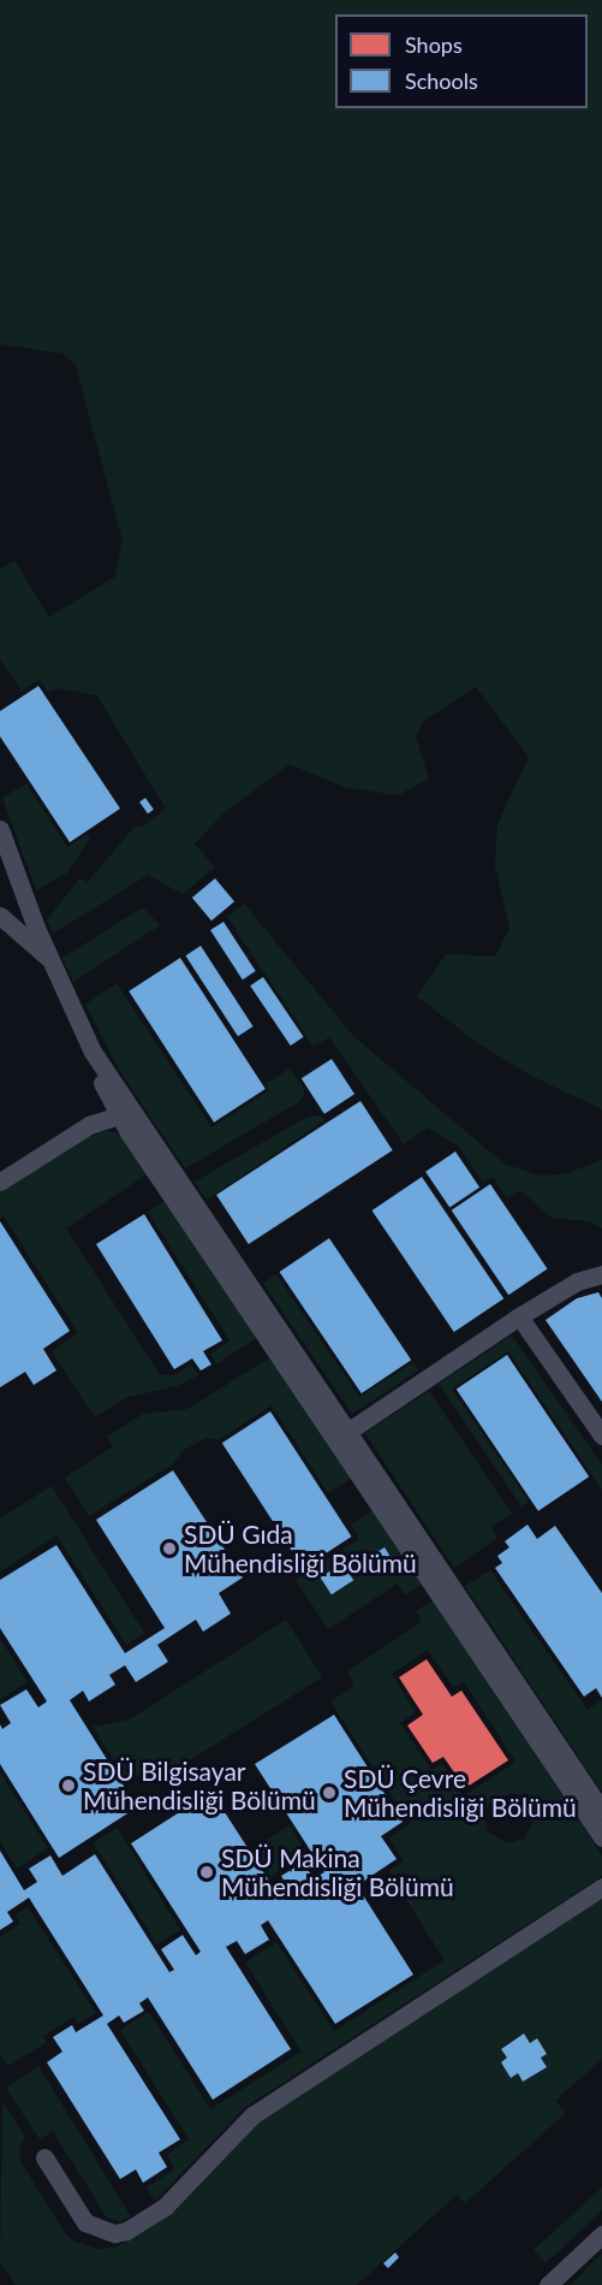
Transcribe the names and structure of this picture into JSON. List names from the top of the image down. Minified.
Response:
{"places":["SDÜ Gıda Mühendisliği Bölümü","SDÜ Bilgisayar Mühendisliği Bölümü","SDÜ Çevre Mühendisliği Bölümü","SDÜ Makina Mühendisliği Bölümü"],"legend":["Shops","Schools"]}
